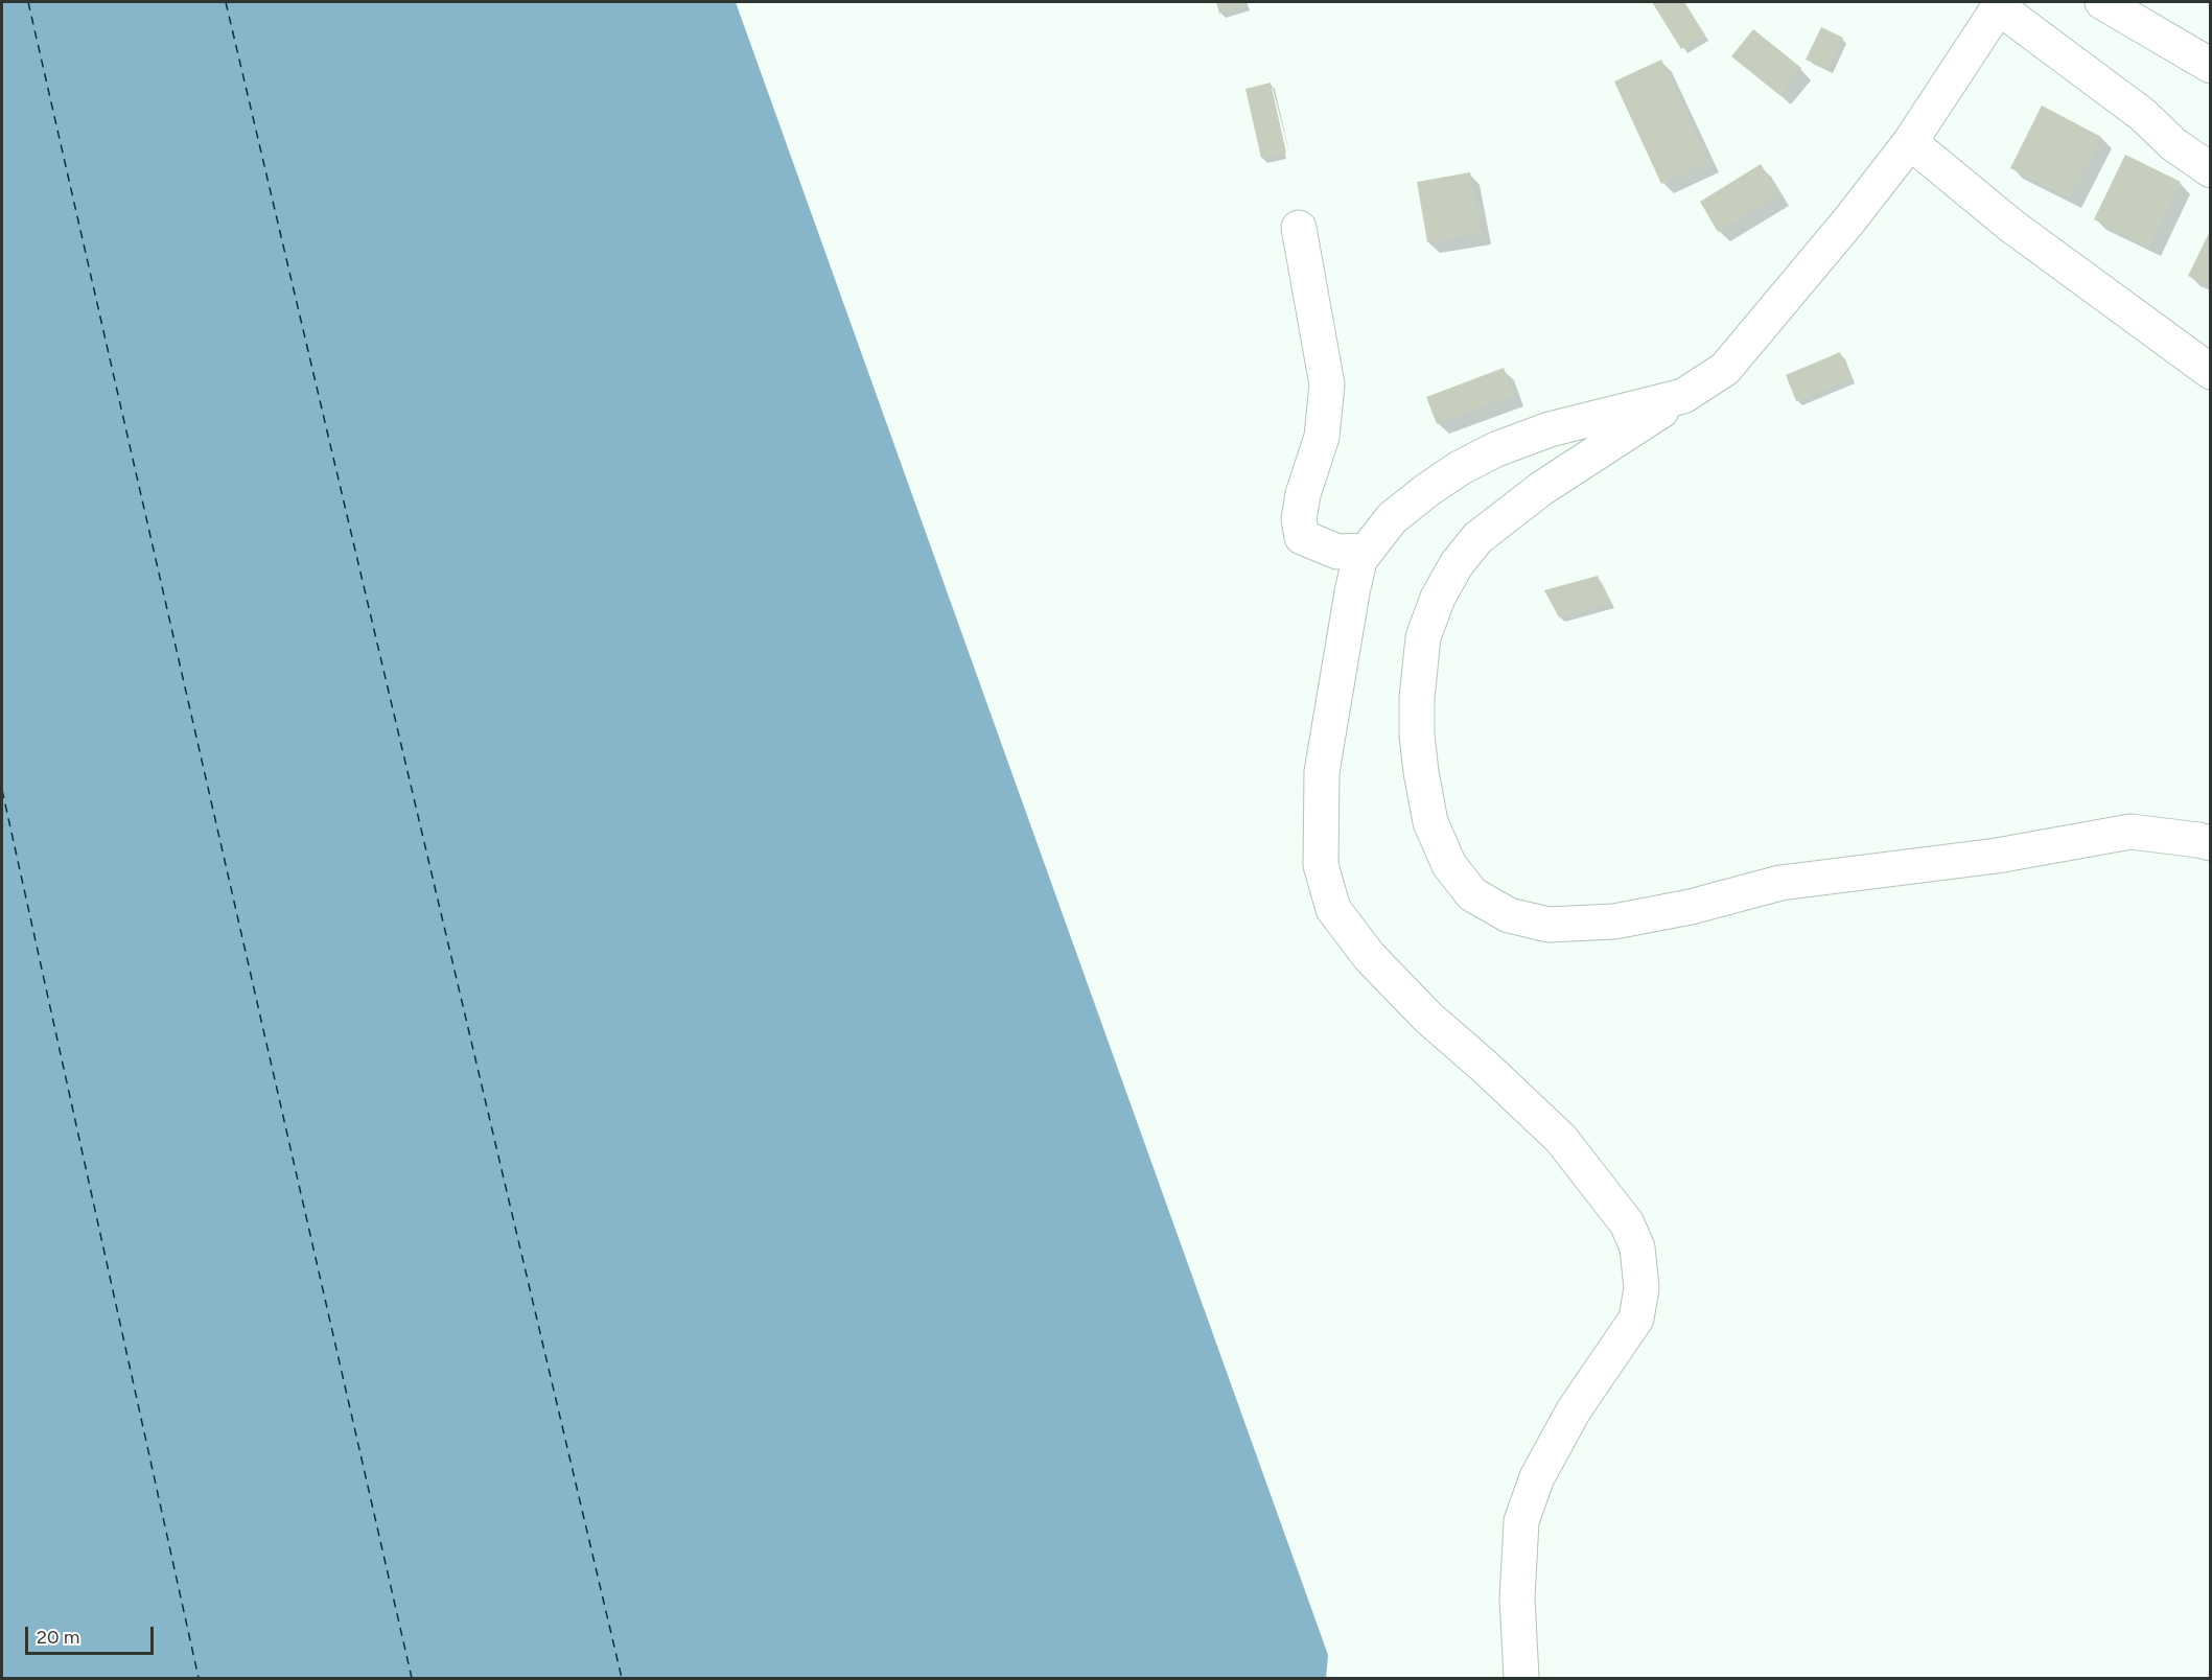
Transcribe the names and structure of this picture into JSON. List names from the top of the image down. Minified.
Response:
{"scale_bar":"20 m"}
